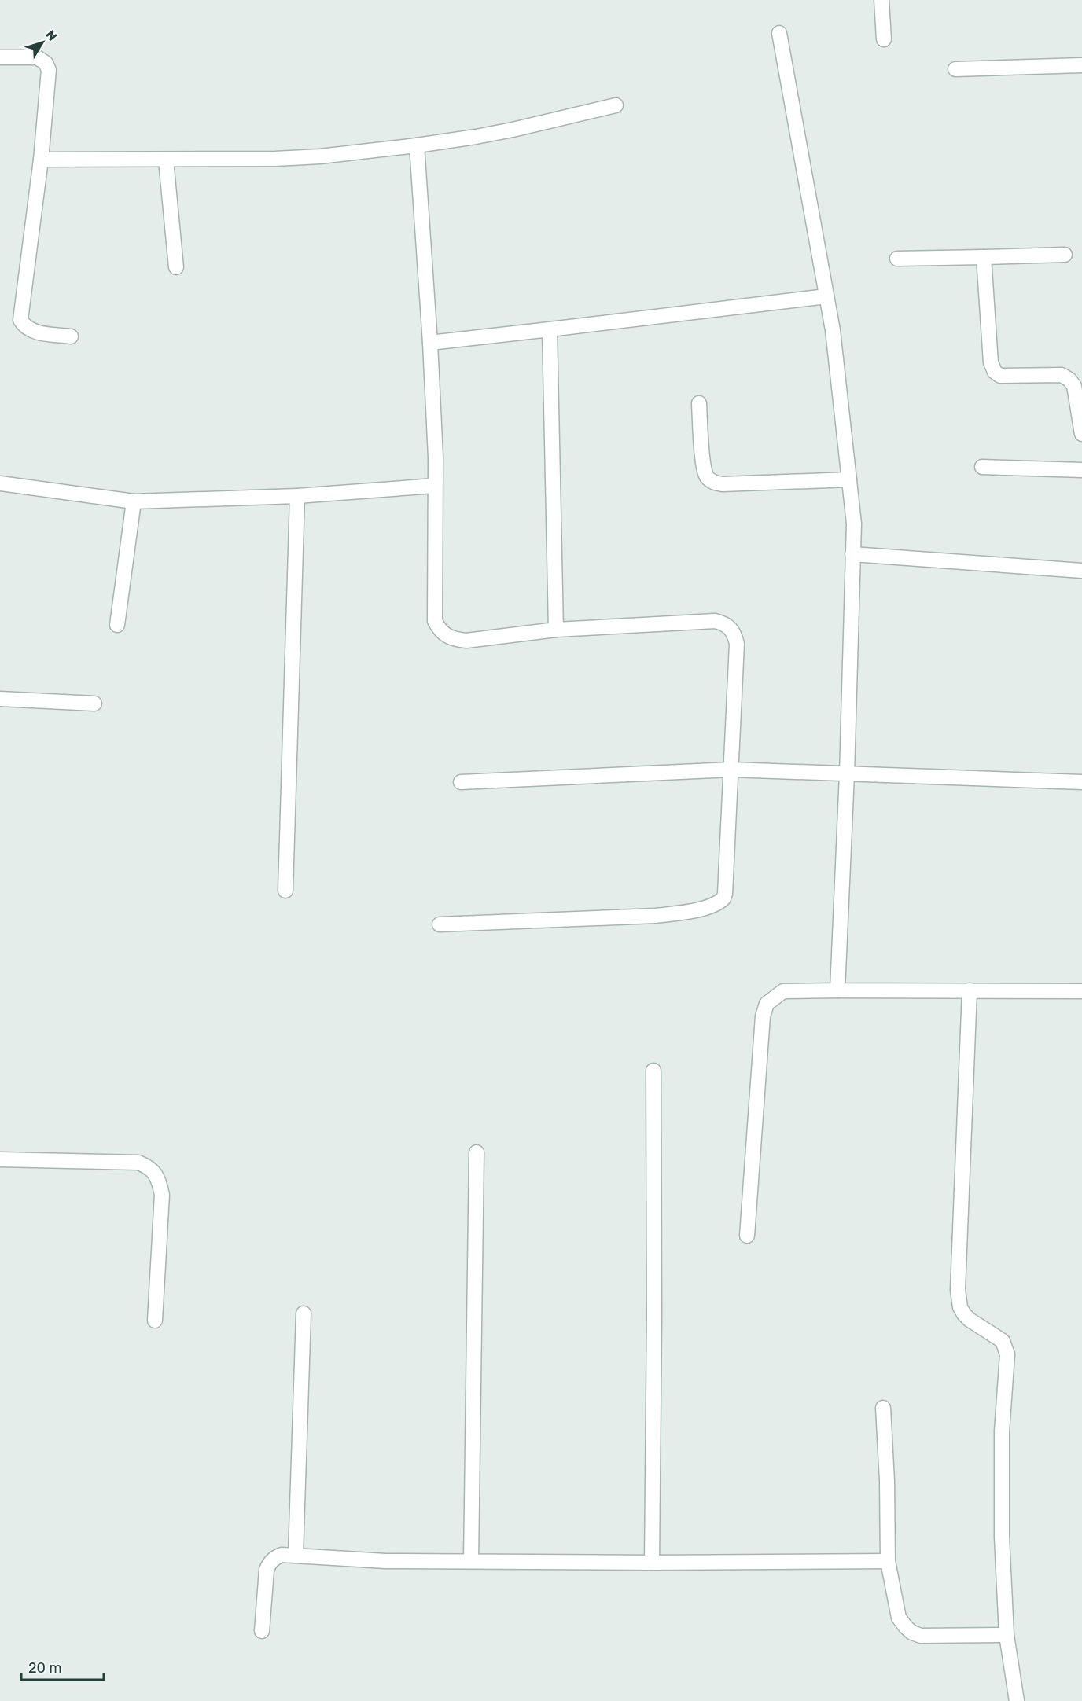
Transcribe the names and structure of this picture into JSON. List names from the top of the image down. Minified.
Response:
{"scale_bar":"20 m","north":"top right"}
